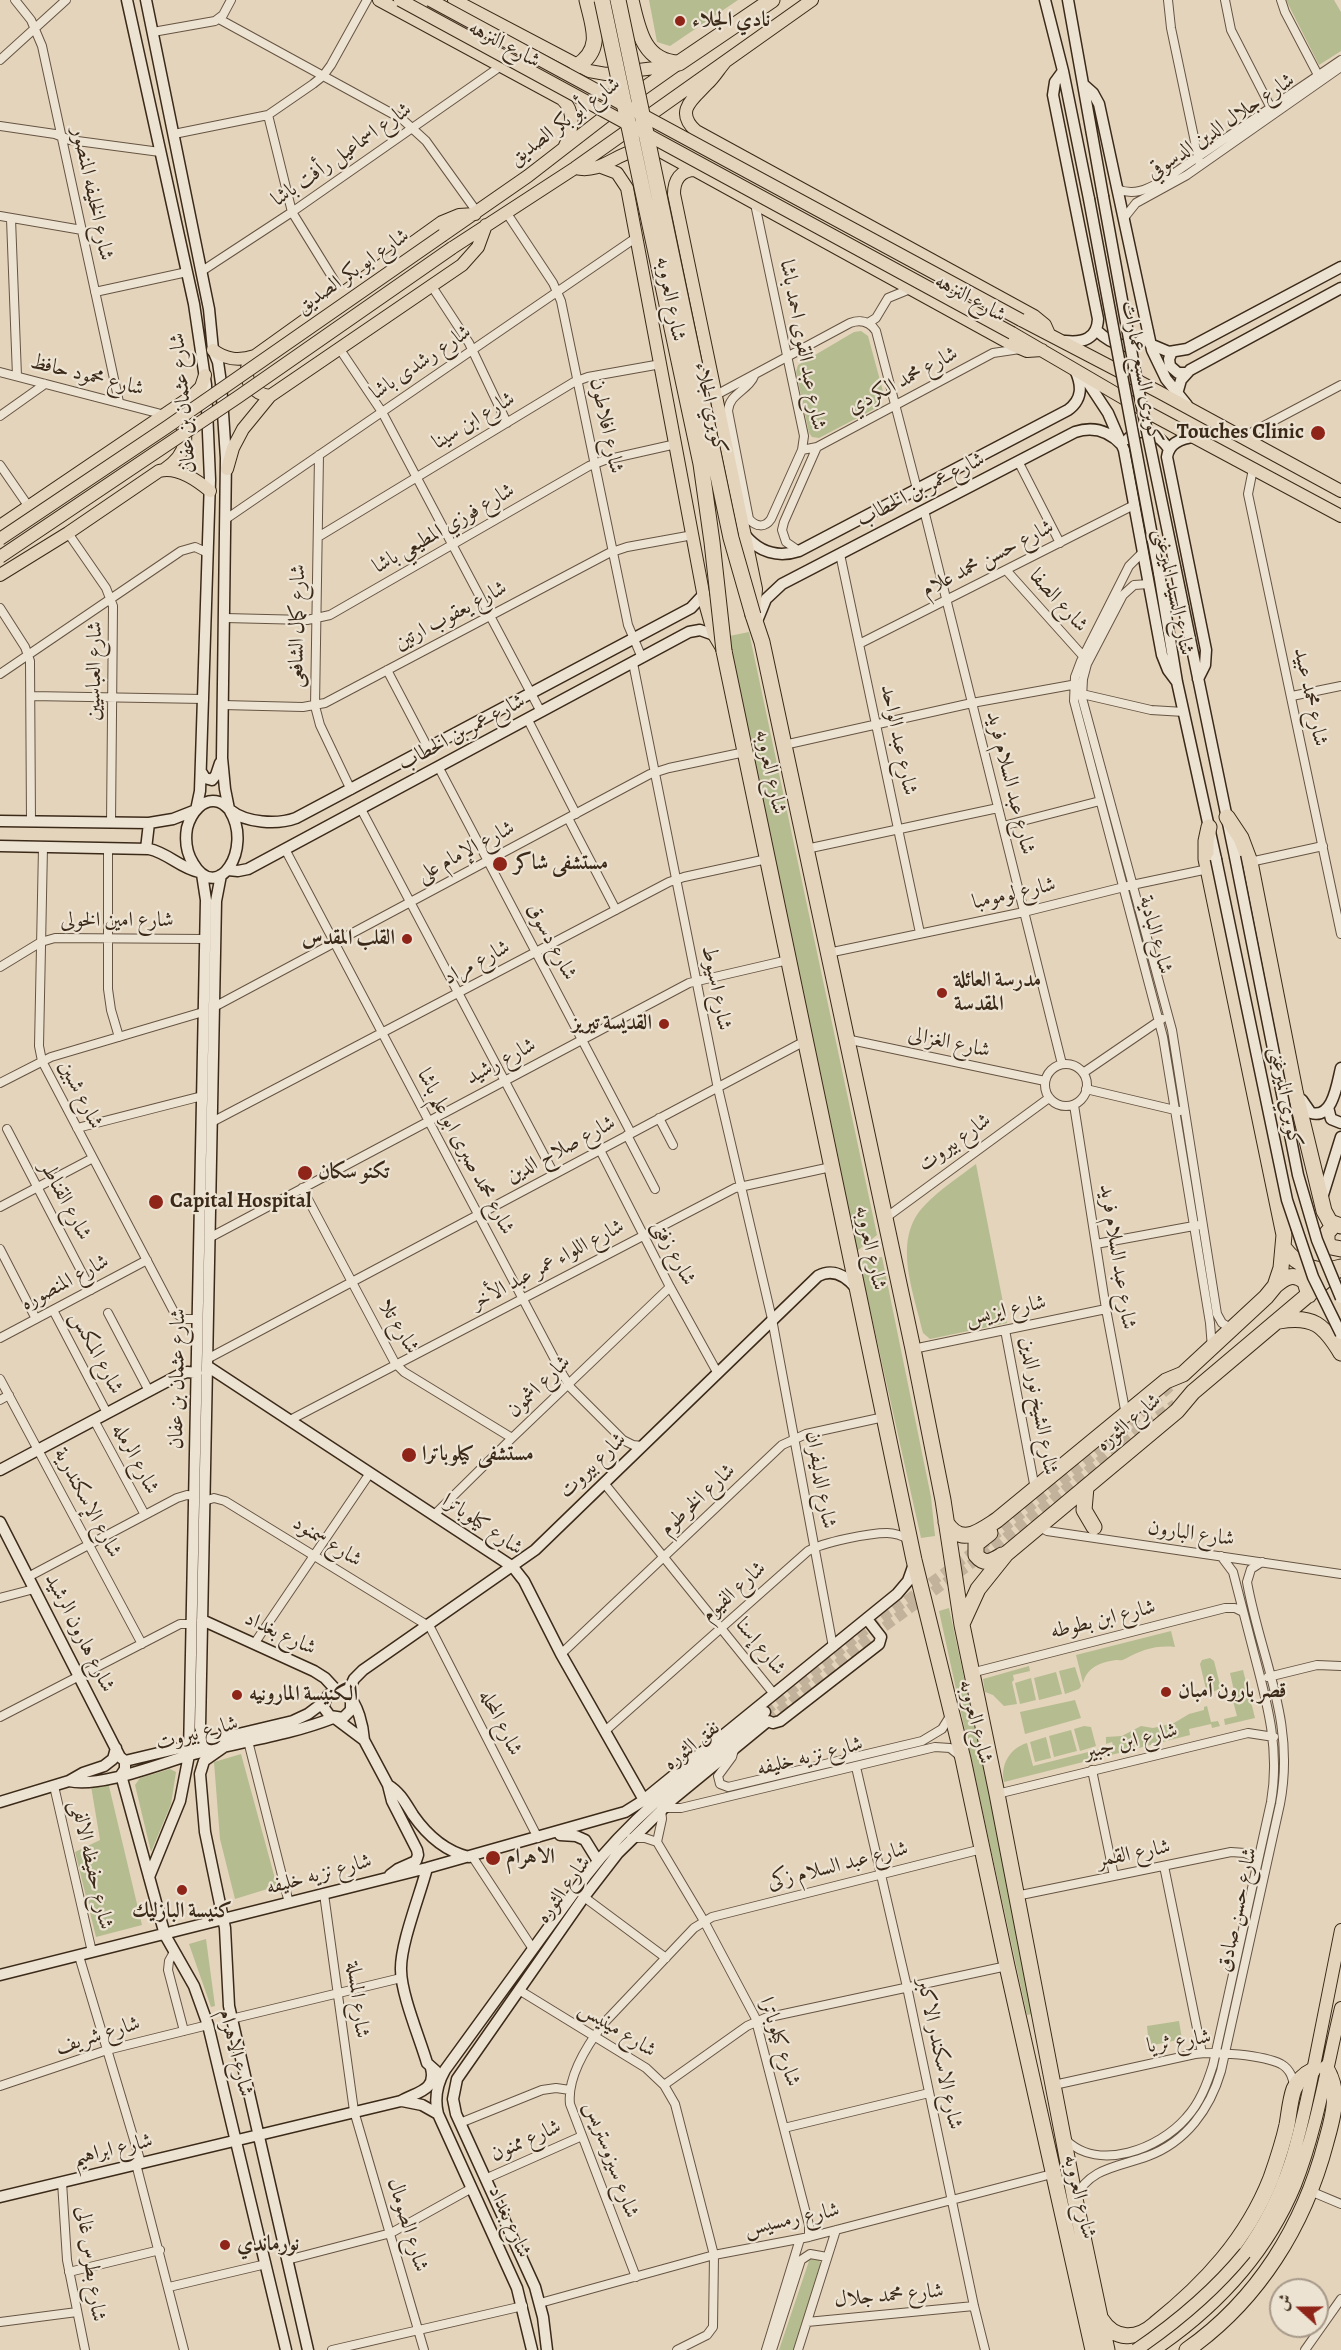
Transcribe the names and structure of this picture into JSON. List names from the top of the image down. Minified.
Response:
{"streets":{"highway":["شارع العروبه","كوبري الجلاء","شارع الثوره"],"main road":["شارع النزهه","شارع أبو بكر الصديق","شارع ابو بكر الصديق","كوبرى السبع عمارات","شارع عثمان بن عفان","شارع عمر بن الخطاب","شارع السيد الميرغنى","كوبري الميرغنى","شارع بيروت","شارع كيلوباترا","شارع هارون الرشيد","شارع بغداد","نفق الثوره","شارع نزيه خليفه","شارع الاهرام","شارع ابراهيم"],"street":["شارع جلال الدين الدسوقي","شارع اسماعيل رأفت باشا","شارع الخليفه المنصور","شارع عبد القوى احمد باشا","شارع رشدى باشا","شارع محمود حافظ","شارع محمد الكردي","شارع ابن سينا","شارع افلاطون","شارع فوزي المطيعي باشا","شارع حسن محمد علام","شارع الصفا","شارع يعقوب ارتين","شارع كمال الشافعى","شارع العباسيين","شارع محمد عبيد","شارع عبد الواحد","شارع عبد السلام فريد","شارع الإمام على","شارع لومومبا","شارع امين الخولى","شارع البادية","شارع دسوق","شارع مراد","شارع اسيوط","شارع الغزالى","شارع رشيد","شارع شبين","شارع صلاح الدين","شارع محمد صبرى ابو علم باشا","شارع القناطر","شارع زفتى","شارع اللواء عمر عبد الأخر","شارع المنصوره","شارع ايزيس","شارع تلا","شارع المكس","شارع اشمون","شارع الشيخ نور الدين","شارع الرمله","شارع الدليفران","شارع الخرطوم","شارع الإسكندرية","شارع البارون","شارع سمنود","شارع الفيوم","شارع ابن بطوطه","شارع إسنا","شارع المحله","شارع ابن جبير","شارع القمر","شارع حفيظه الالفى","شارع عبد السلام زكى","شارع حسن صادق","شارع المسلة","شارع مينيس","شارع شريف","شارع ثريا","شارع الاسكندر الاكبر","شارع ممنون","شارع سيزوستريس","شارع رمسيس","شارع الصومال","شارع بطرس غالى","شارع محمد جلال"]},"crossings":[["شارع النزهه","شارع أبو بكر الصديق"],["شارع النزهه","شارع اسماعيل رأفت باشا"],["شارع النزهه","شارع ابو بكر الصديق"],["شارع النزهه","شارع العروبه"],["شارع النزهه","شارع عبد القوى احمد باشا"],["شارع النزهه","شارع محمد الكردي"],["شارع أبو بكر الصديق","شارع ابو بكر الصديق"],["شارع اسماعيل رأفت باشا","شارع عثمان بن عفان"],["شارع الخليفه المنصور","شارع محمود حافظ"],["شارع ابو بكر الصديق","شارع افلاطون"],["شارع العروبه","شارع رشدى باشا"],["شارع العروبه","كوبري الجلاء"],["شارع العروبه","شارع ابن سينا"],["شارع العروبه","شارع عمر بن الخطاب"],["شارع العروبه","شارع فوزي المطيعي باشا"],["شارع العروبه","شارع يعقوب ارتين"],["شارع العروبه","شارع الإمام على"],["شارع العروبه","شارع لومومبا"],["شارع العروبه","شارع مراد"],["شارع العروبه","شارع الغزالى"],["شارع العروبه","شارع رشيد"],["شارع العروبه","شارع بيروت"],["شارع العروبه","شارع صلاح الدين"],["شارع العروبه","شارع اللواء عمر عبد الأخر"],["شارع العروبه","شارع ايزيس"],["شارع العروبه","شارع الثوره"],["شارع العروبه","شارع الخرطوم"],["شارع العروبه","شارع الفيوم"],["شارع العروبه","شارع ابن بطوطه"],["شارع العروبه","شارع ابن جبير"],["شارع العروبه","شارع نزيه خليفه"],["شارع العروبه","شارع القمر"],["شارع العروبه","شارع عبد السلام زكى"],["شارع العروبه","شارع حسن صادق"],["شارع العروبه","شارع ثريا"],["شارع العروبه","شارع رمسيس"],["شارع عبد القوى احمد باشا","شارع محمد الكردي"],["شارع عبد القوى احمد باشا","شارع عمر بن الخطاب"],["شارع رشدى باشا","شارع عثمان بن عفان"],["شارع رشدى باشا","شارع افلاطون"],["شارع رشدى باشا","شارع كمال الشافعى"],["كوبرى السبع عمارات","شارع السيد الميرغنى"],["شارع عثمان بن عفان","شارع عمر بن الخطاب"],["شارع عثمان بن عفان","شارع فوزي المطيعي باشا"],["شارع عثمان بن عفان","شارع يعقوب ارتين"],["شارع عثمان بن عفان","شارع الإمام على"],["شارع عثمان بن عفان","شارع امين الخولى"],["شارع عثمان بن عفان","شارع مراد"],["شارع عثمان بن عفان","شارع رشيد"],["شارع عثمان بن عفان","شارع شبين"],["شارع عثمان بن عفان","شارع بيروت"],["شارع عثمان بن عفان","شارع صلاح الدين"],["شارع عثمان بن عفان","شارع كيلوباترا"],["شارع عثمان بن عفان","شارع سمنود"],["شارع عثمان بن عفان","شارع بغداد"],["شارع عثمان بن عفان","شارع الاهرام"],["كوبري الجلاء","شارع عمر بن الخطاب"],["شارع ابن سينا","شارع افلاطون"],["شارع ابن سينا","شارع كمال الشافعى"],["شارع افلاطون","شارع عمر بن الخطاب"],["شارع افلاطون","شارع فوزي المطيعي باشا"],["شارع افلاطون","شارع يعقوب ارتين"],["شارع افلاطون","شارع اسيوط"],["شارع عمر بن الخطاب","شارع السيد الميرغنى"],["شارع عمر بن الخطاب","شارع كمال الشافعى"],["شارع عمر بن الخطاب","شارع عبد الواحد"],["شارع عمر بن الخطاب","شارع عبد السلام فريد"],["شارع عمر بن الخطاب","شارع دسوق"],["شارع عمر بن الخطاب","شارع اسيوط"],["شارع عمر بن الخطاب","شارع محمد صبرى ابو علم باشا"],["شارع فوزي المطيعي باشا","شارع كمال الشافعى"],["شارع حسن محمد علام","شارع السيد الميرغنى"],["شارع حسن محمد علام","شارع الصفا"],["شارع حسن محمد علام","شارع عبد الواحد"],["شارع حسن محمد علام","شارع عبد السلام فريد"],["شارع السيد الميرغنى","شارع البادية"],["شارع السيد الميرغنى","كوبري الميرغنى"],["شارع الصفا","شارع البادية"],["شارع يعقوب ارتين","شارع كمال الشافعى"],["شارع عبد الواحد","شارع لومومبا"],["شارع عبد السلام فريد","شارع لومومبا"],["شارع عبد السلام فريد","شارع الغزالى"],["شارع عبد السلام فريد","شارع بيروت"],["شارع عبد السلام فريد","شارع ايزيس"],["شارع عبد السلام فريد","شارع الثوره"],["شارع الإمام على","شارع دسوق"],["شارع الإمام على","شارع اسيوط"],["شارع الإمام على","شارع محمد صبرى ابو علم باشا"],["شارع لومومبا","شارع البادية"],["شارع لومومبا","كوبري الميرغنى"],["شارع امين الخولى","شارع شبين"],["شارع البادية","شارع الثوره"],["شارع دسوق","شارع مراد"],["شارع دسوق","شارع رشيد"],["شارع دسوق","شارع صلاح الدين"],["شارع مراد","شارع اسيوط"],["شارع مراد","شارع محمد صبرى ابو علم باشا"],["شارع اسيوط","شارع رشيد"],["شارع اسيوط","شارع بيروت"],["شارع اسيوط","شارع صلاح الدين"],["شارع اسيوط","شارع اللواء عمر عبد الأخر"],["شارع اسيوط","شارع الدليفران"],["شارع الغزالى","شارع بيروت"],["شارع رشيد","شارع محمد صبرى ابو علم باشا"],["شارع رشيد","شارع تلا"],["شارع شبين","شارع المنصوره"],["شارع بيروت","شارع محمد صبرى ابو علم باشا"],["شارع بيروت","شارع زفتى"],["شارع بيروت","شارع الدليفران"],["شارع بيروت","شارع كيلوباترا"],["شارع بيروت","شارع سمنود"],["شارع بيروت","شارع هارون الرشيد"],["شارع بيروت","شارع بغداد"],["شارع بيروت","شارع إسنا"],["شارع بيروت","شارع المحله"],["شارع بيروت","شارع حفيظه الالفى"],["شارع بيروت","شارع الاهرام"],["شارع صلاح الدين","شارع محمد صبرى ابو علم باشا"],["شارع صلاح الدين","شارع زفتى"],["شارع صلاح الدين","شارع تلا"],["شارع صلاح الدين","شارع كيلوباترا"],["شارع محمد صبرى ابو علم باشا","شارع اللواء عمر عبد الأخر"],["شارع محمد صبرى ابو علم باشا","شارع اشمون"],["شارع القناطر","شارع المنصوره"],["شارع زفتى","شارع اللواء عمر عبد الأخر"],["شارع زفتى","شارع اشمون"],["شارع اللواء عمر عبد الأخر","شارع تلا"],["شارع اللواء عمر عبد الأخر","شارع كيلوباترا"],["شارع المنصوره","شارع المكس"],["شارع ايزيس","شارع الشيخ نور الدين"],["شارع تلا","شارع اشمون"],["شارع اشمون","شارع كيلوباترا"],["شارع الشيخ نور الدين","شارع الثوره"],["شارع الثوره","شارع الدليفران"],["شارع الثوره","شارع كيلوباترا"],["شارع الثوره","شارع البارون"],["شارع الثوره","شارع بغداد"],["شارع الثوره","شارع إسنا"],["شارع الثوره","نفق الثوره"],["شارع الثوره","شارع نزيه خليفه"],["شارع الثوره","شارع مينيس"],["شارع الدليفران","شارع الخرطوم"],["شارع الدليفران","شارع الفيوم"],["شارع الخرطوم","شارع كيلوباترا"],["شارع الخرطوم","شارع إسنا"],["شارع كيلوباترا","شارع الفيوم"],["شارع كيلوباترا","نفق الثوره"],["شارع كيلوباترا","شارع نزيه خليفه"],["شارع كيلوباترا","شارع عبد السلام زكى"],["شارع كيلوباترا","شارع سيزوستريس"],["شارع كيلوباترا","شارع رمسيس"],["شارع البارون","شارع حسن صادق"],["شارع سمنود","شارع المحله"],["شارع الفيوم","شارع إسنا"],["شارع ابن بطوطه","شارع حسن صادق"],["شارع بغداد","شارع نزيه خليفه"],["شارع بغداد","شارع ممنون"],["شارع بغداد","شارع رمسيس"],["شارع المحله","شارع نزيه خليفه"],["شارع ابن جبير","شارع حسن صادق"],["نفق الثوره","شارع نزيه خليفه"],["شارع نزيه خليفه","شارع حفيظه الالفى"],["شارع نزيه خليفه","شارع المسلة"],["شارع نزيه خليفه","شارع الاهرام"],["شارع نزيه خليفه","شارع الاسكندر الاكبر"],["شارع القمر","شارع حسن صادق"],["شارع عبد السلام زكى","شارع الاسكندر الاكبر"],["شارع عبد السلام زكى","شارع سيزوستريس"],["شارع حسن صادق","شارع ثريا"],["شارع المسلة","شارع الصومال"],["شارع مينيس","شارع سيزوستريس"],["شارع مينيس","شارع رمسيس"],["شارع شريف","شارع الاهرام"],["شارع الاهرام","شارع ابراهيم"],["شارع الاسكندر الاكبر","شارع رمسيس"],["شارع الاسكندر الاكبر","شارع محمد جلال"],["شارع ممنون","شارع سيزوستريس"],["شارع ابراهيم","شارع بطرس غالى"],["شارع سيزوستريس","شارع رمسيس"]],"places":["نادي الجلاء","Touches Clinic","مستشفى شاكر","القلب المقدس","مدرسة العائلة المقدسة","القديسة تيريز","تكنو سكان","Capital Hospital","مستشفى كيلوباترا","قصر بارون أمبان","الكنيسة المارونيه","الاهرام","كنيسة البازليك","نورماندي"],"north":"left"}
